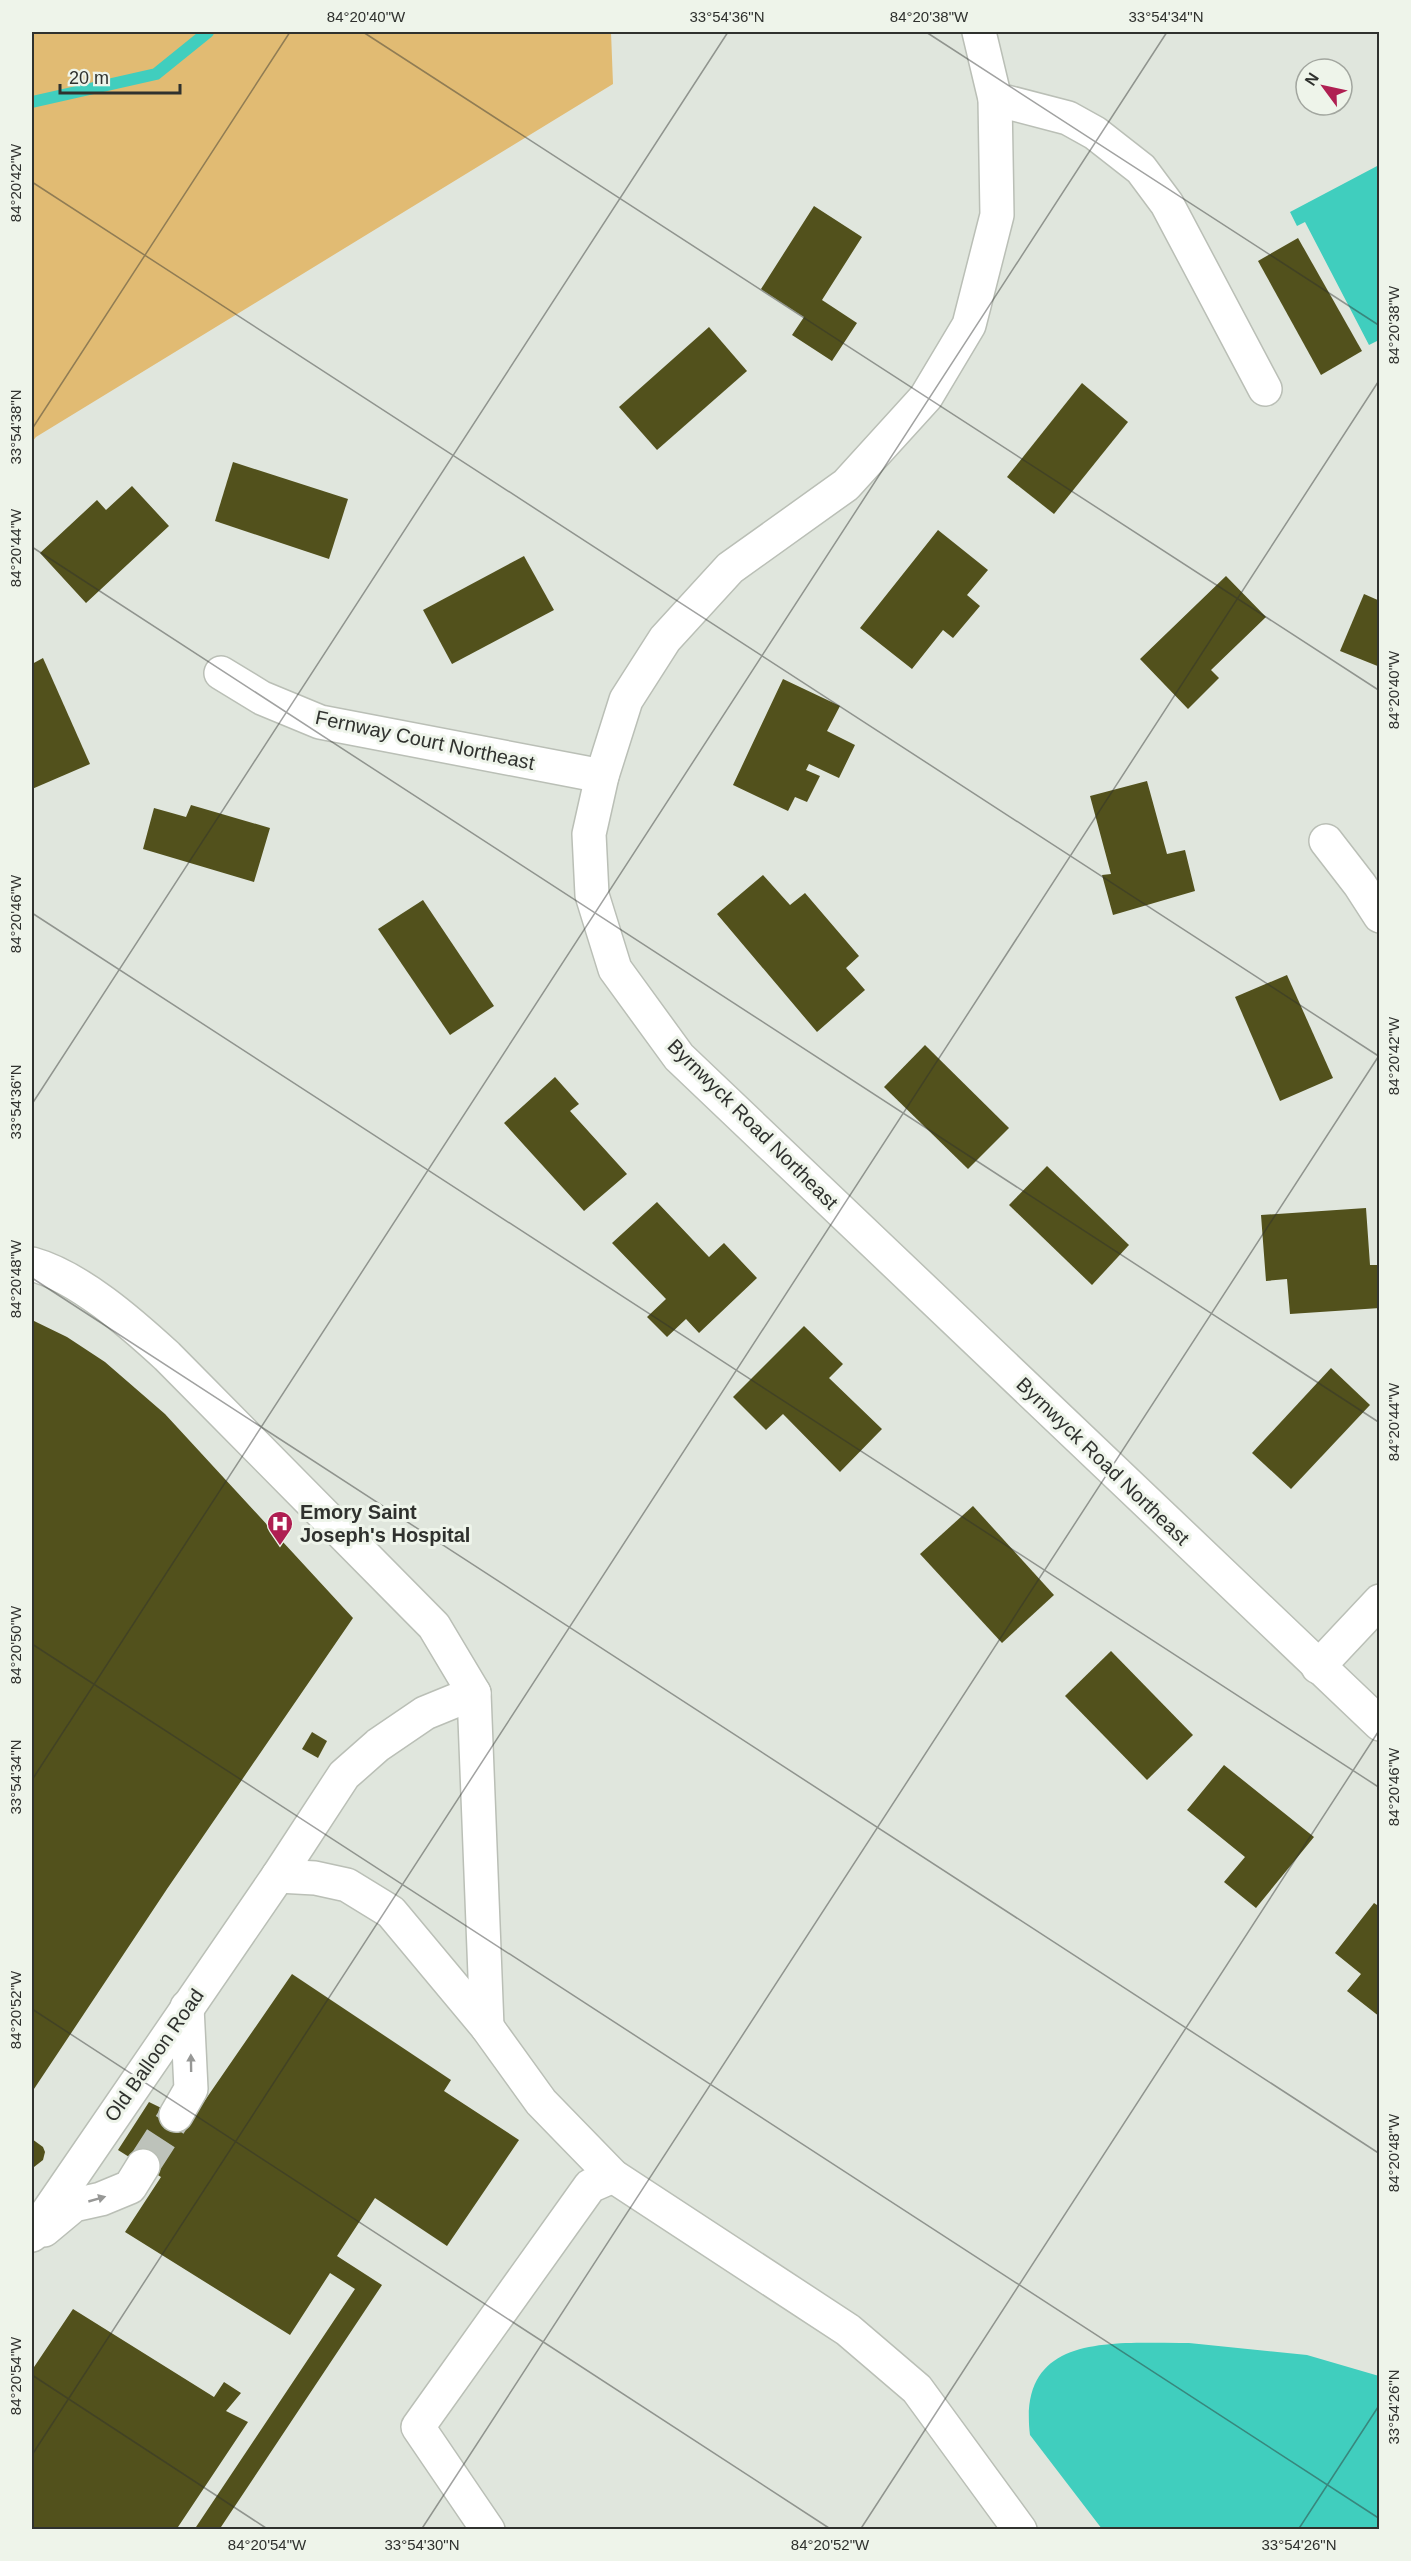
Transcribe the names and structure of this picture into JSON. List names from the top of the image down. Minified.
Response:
{"streets":{"street":["Fernway Court Northeast","Byrnwyck Road Northeast","Old Balloon Road"]},"crossings":[["Fernway Court Northeast","Byrnwyck Road Northeast"]],"places":{"hospital":["Emory Saint Joseph's Hospital"]},"scale_bar":"20 m","north":"top left","coordinates":["84°20'40\"W","33°54'36\"N","84°20'38\"W","33°54'34\"N","84°20'42\"W","33°54'38\"N","84°20'44\"W","84°20'46\"W","84°20'48\"W","84°20'50\"W","84°20'52\"W","84°20'54\"W","33°54'26\"N","33°54'30\"N"]}
